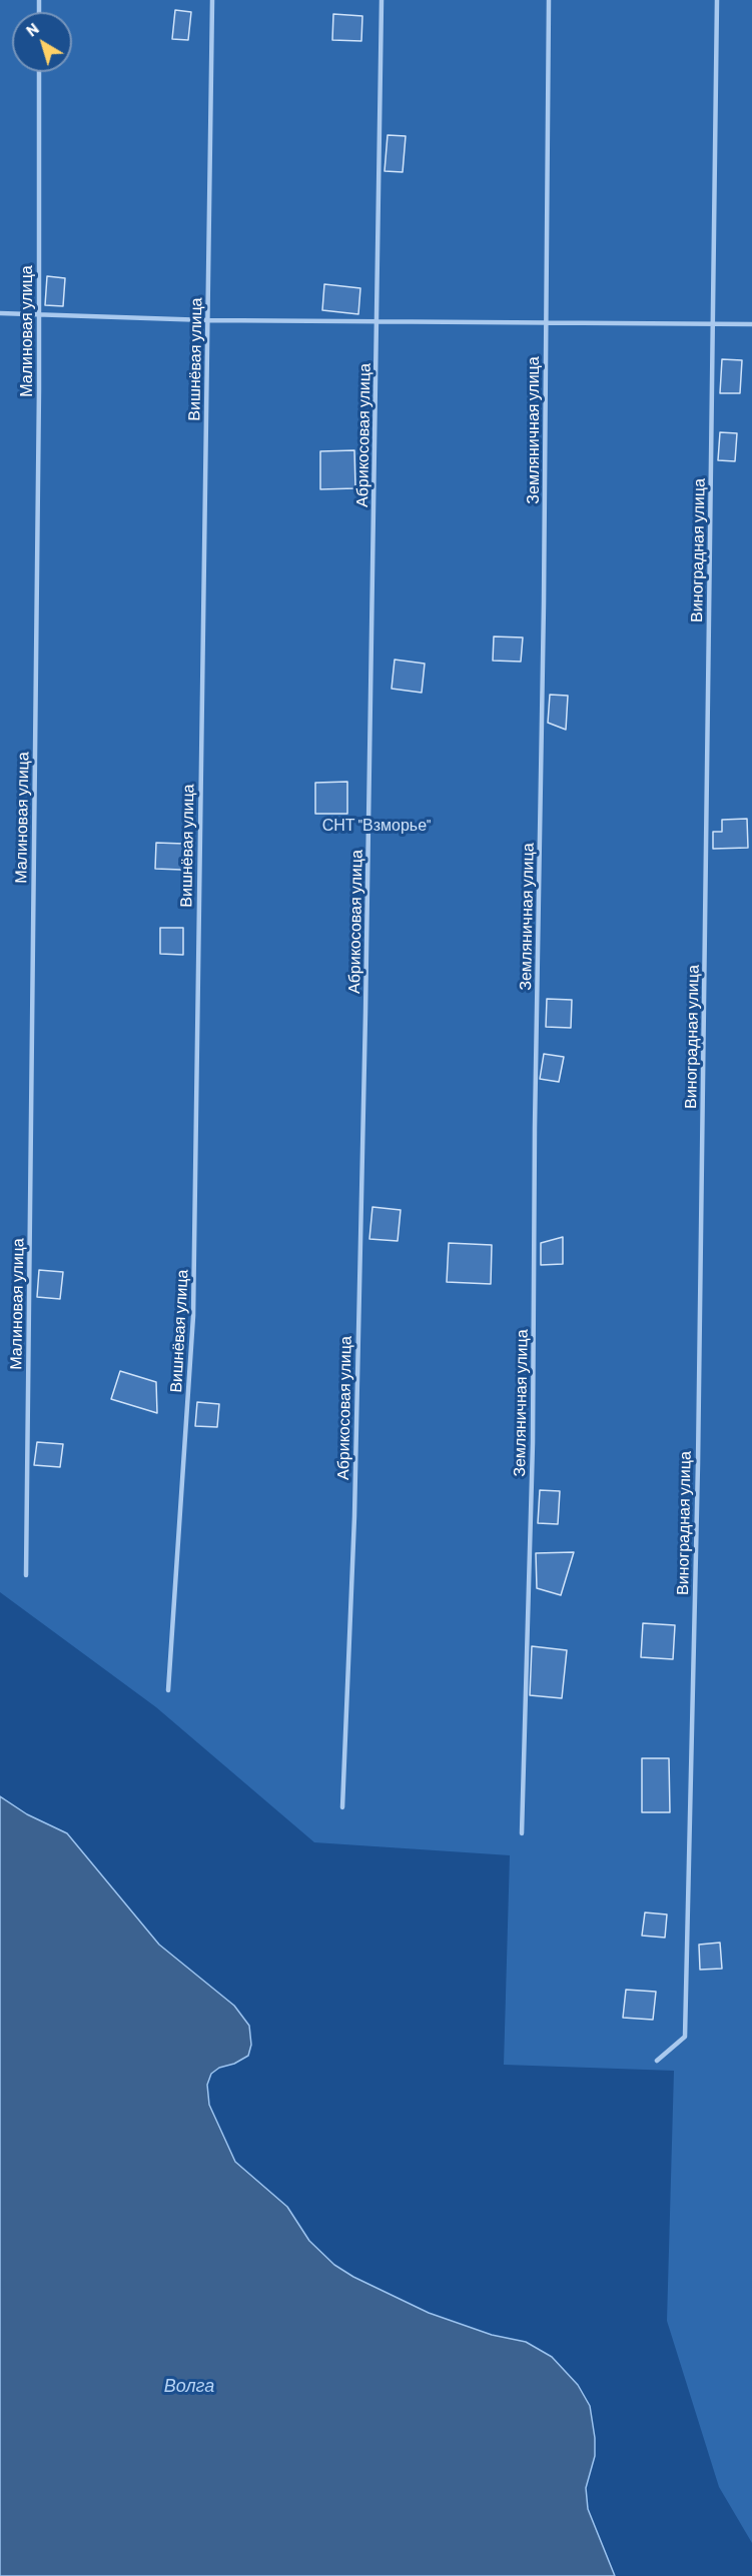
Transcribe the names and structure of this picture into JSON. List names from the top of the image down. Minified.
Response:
{"streets":{"lane":["Малиновая улица","Вишнёвая улица","Земляничная улица","Абрикосовая улица","Виноградная улица"]},"water":["Волга"],"parks":["СНТ \"Взморье\""],"north":"top left"}
